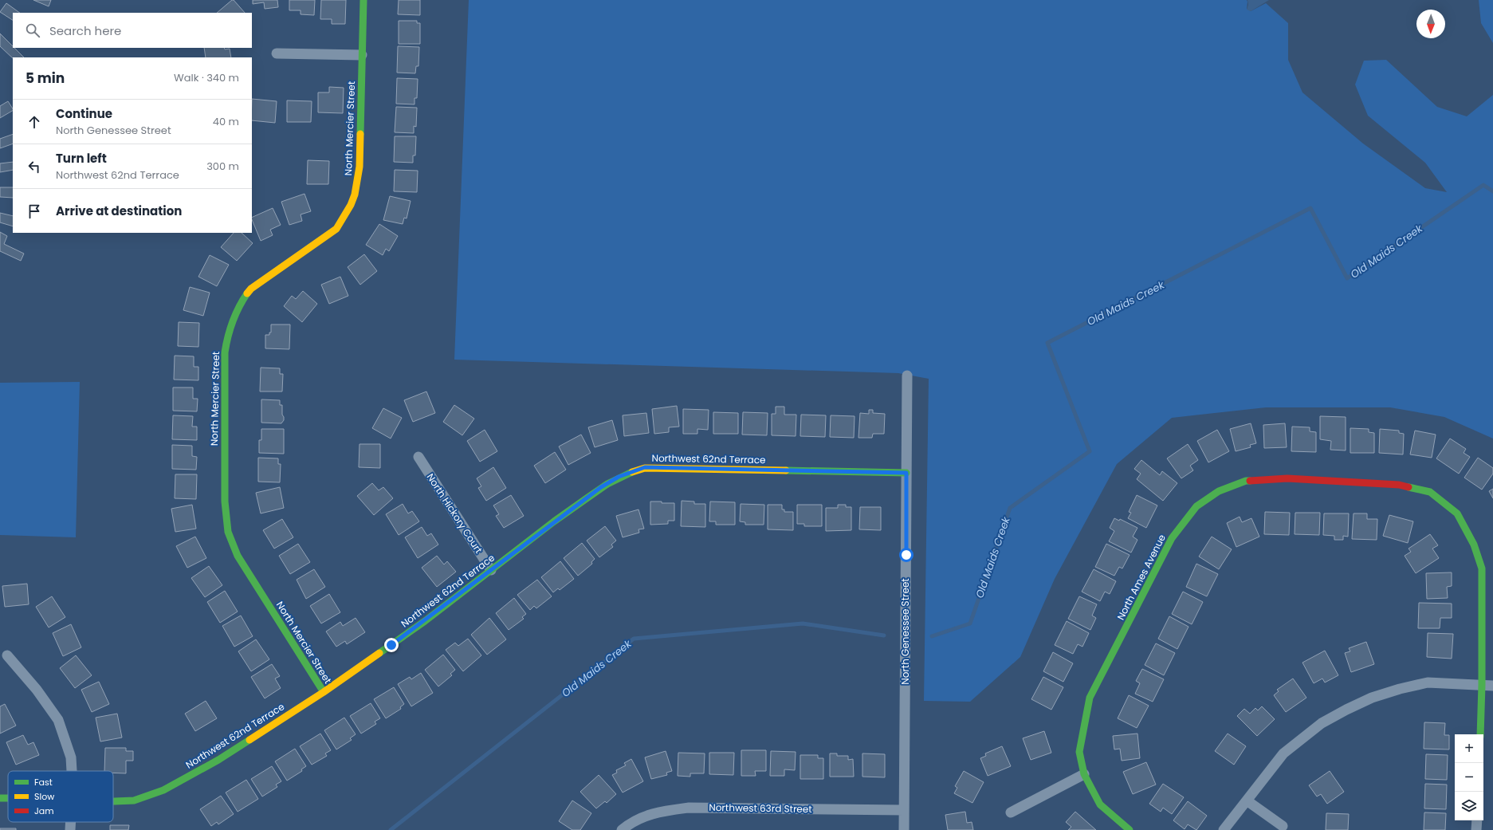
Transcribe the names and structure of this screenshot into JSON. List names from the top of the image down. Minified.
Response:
{"streets":{"street":["North Mercier Street","Northwest 62nd Terrace","North Hickory Court","North Ames Avenue","North Genessee Street","Northwest 63rd Street"]},"crossings":[["North Mercier Street","Northwest 62nd Terrace"],["Northwest 62nd Terrace","North Hickory Court"],["Northwest 62nd Terrace","North Genessee Street"],["North Genessee Street","Northwest 63rd Street"]],"water":["Old Maids Creek"],"legend":["Fast","Slow","Jam"],"north":"bottom","page":{"search":"Search here","heading":["5 min","Walk · 340 m"],"list":[["Continue","North Genessee Street","40 m"],["Turn left","Northwest 62nd Terrace","300 m"],"Arrive at destination"],"map_buttons":["+","−"]}}
